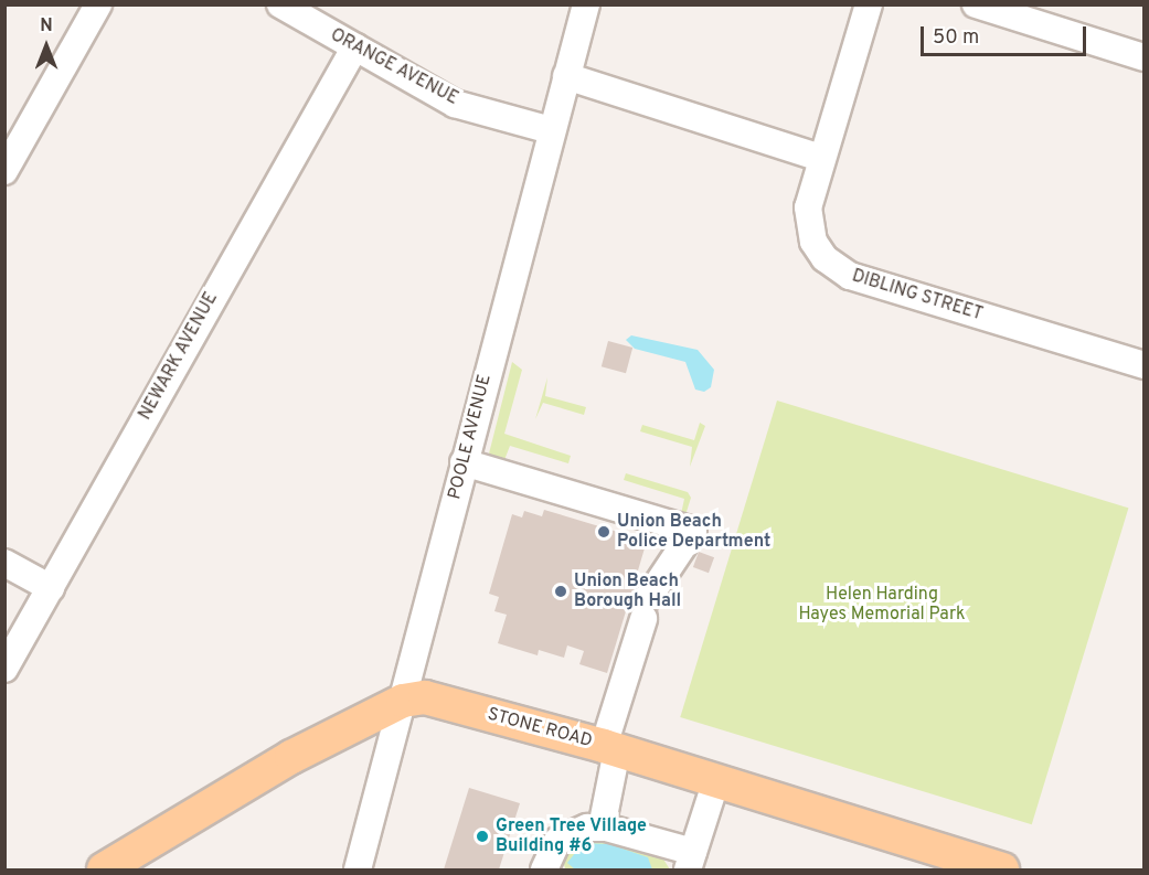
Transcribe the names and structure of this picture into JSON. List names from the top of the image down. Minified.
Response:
{"streets":{"main road":["STONE ROAD"],"street":["ORANGE AVENUE","DIBLING STREET","NEWARK AVENUE","POOLE AVENUE"]},"crossings":[["ORANGE AVENUE","NEWARK AVENUE"],["ORANGE AVENUE","POOLE AVENUE"],["POOLE AVENUE","STONE ROAD"]],"parks":["Helen Harding Hayes Memorial Park"],"places":["Union Beach Police Department","Union Beach Borough Hall","Green Tree Village Building #6"],"scale_bar":"50 m","north":"top"}
